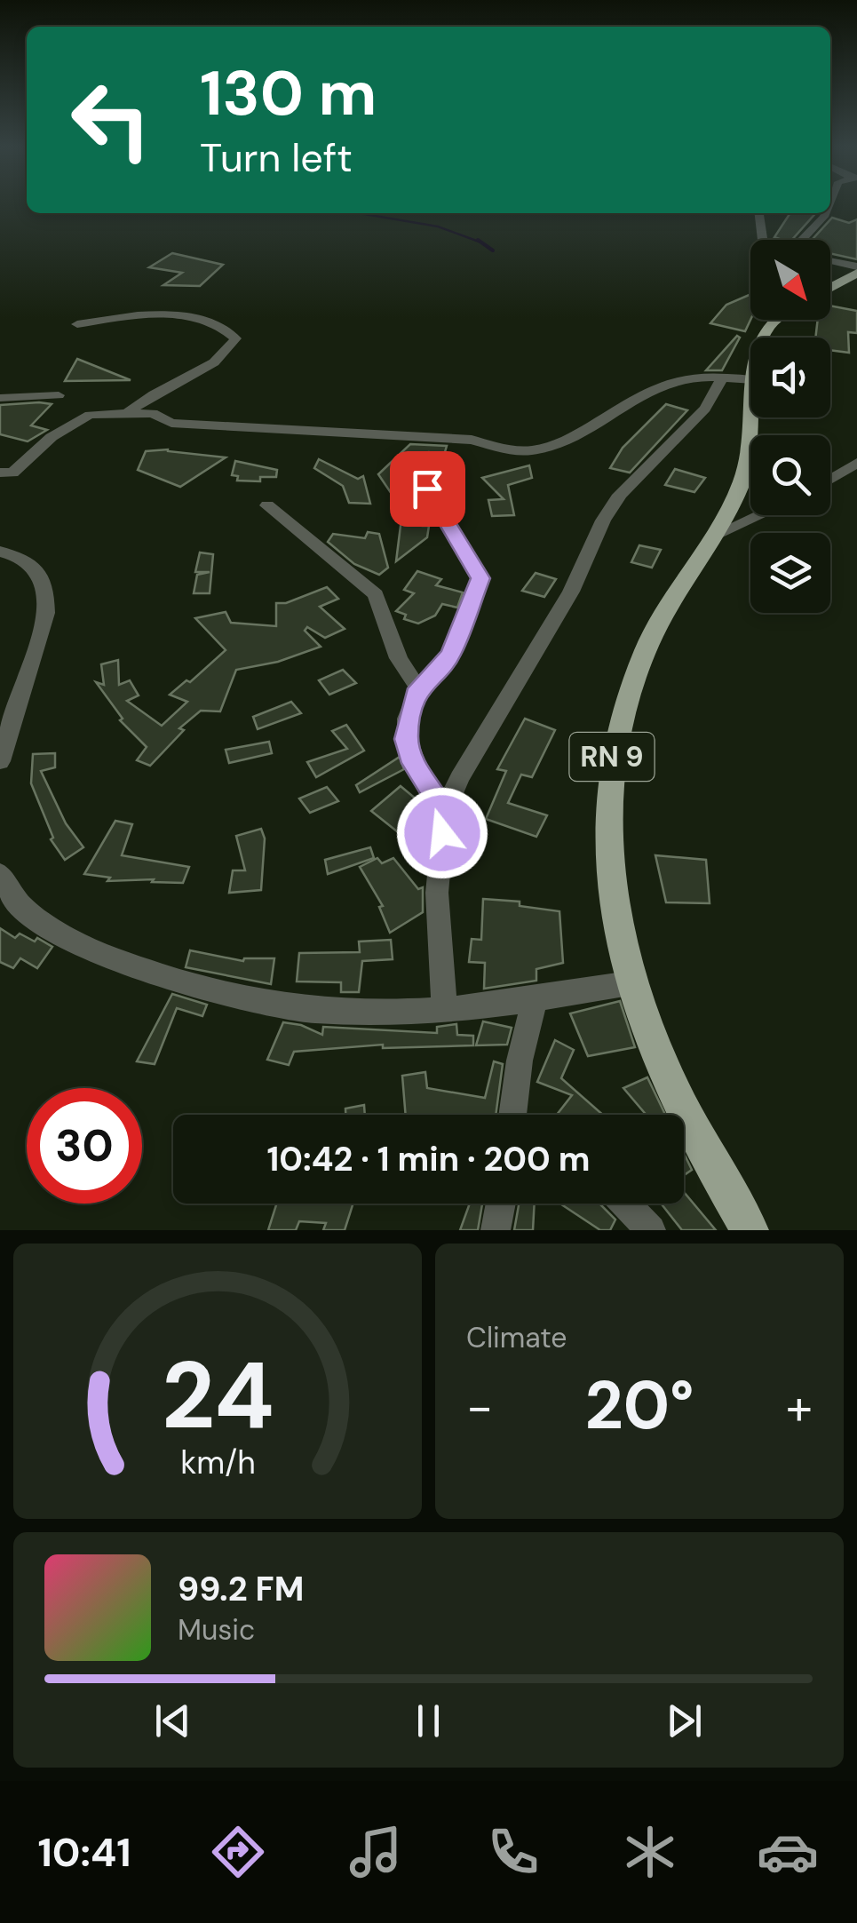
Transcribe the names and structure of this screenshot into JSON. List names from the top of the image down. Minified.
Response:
{"streets":{"main road":["RN 9"]},"north":"bottom right","page":{"turn":["130 m","Turn left"],"limit":"30","trip":"10:42 · 1 min · 200 m","tile":"Climate","heat":["−","20°","+"],"song":["99.2 FM","Music"],"tabs":"10:41","gauge":["24","km/h"]}}
